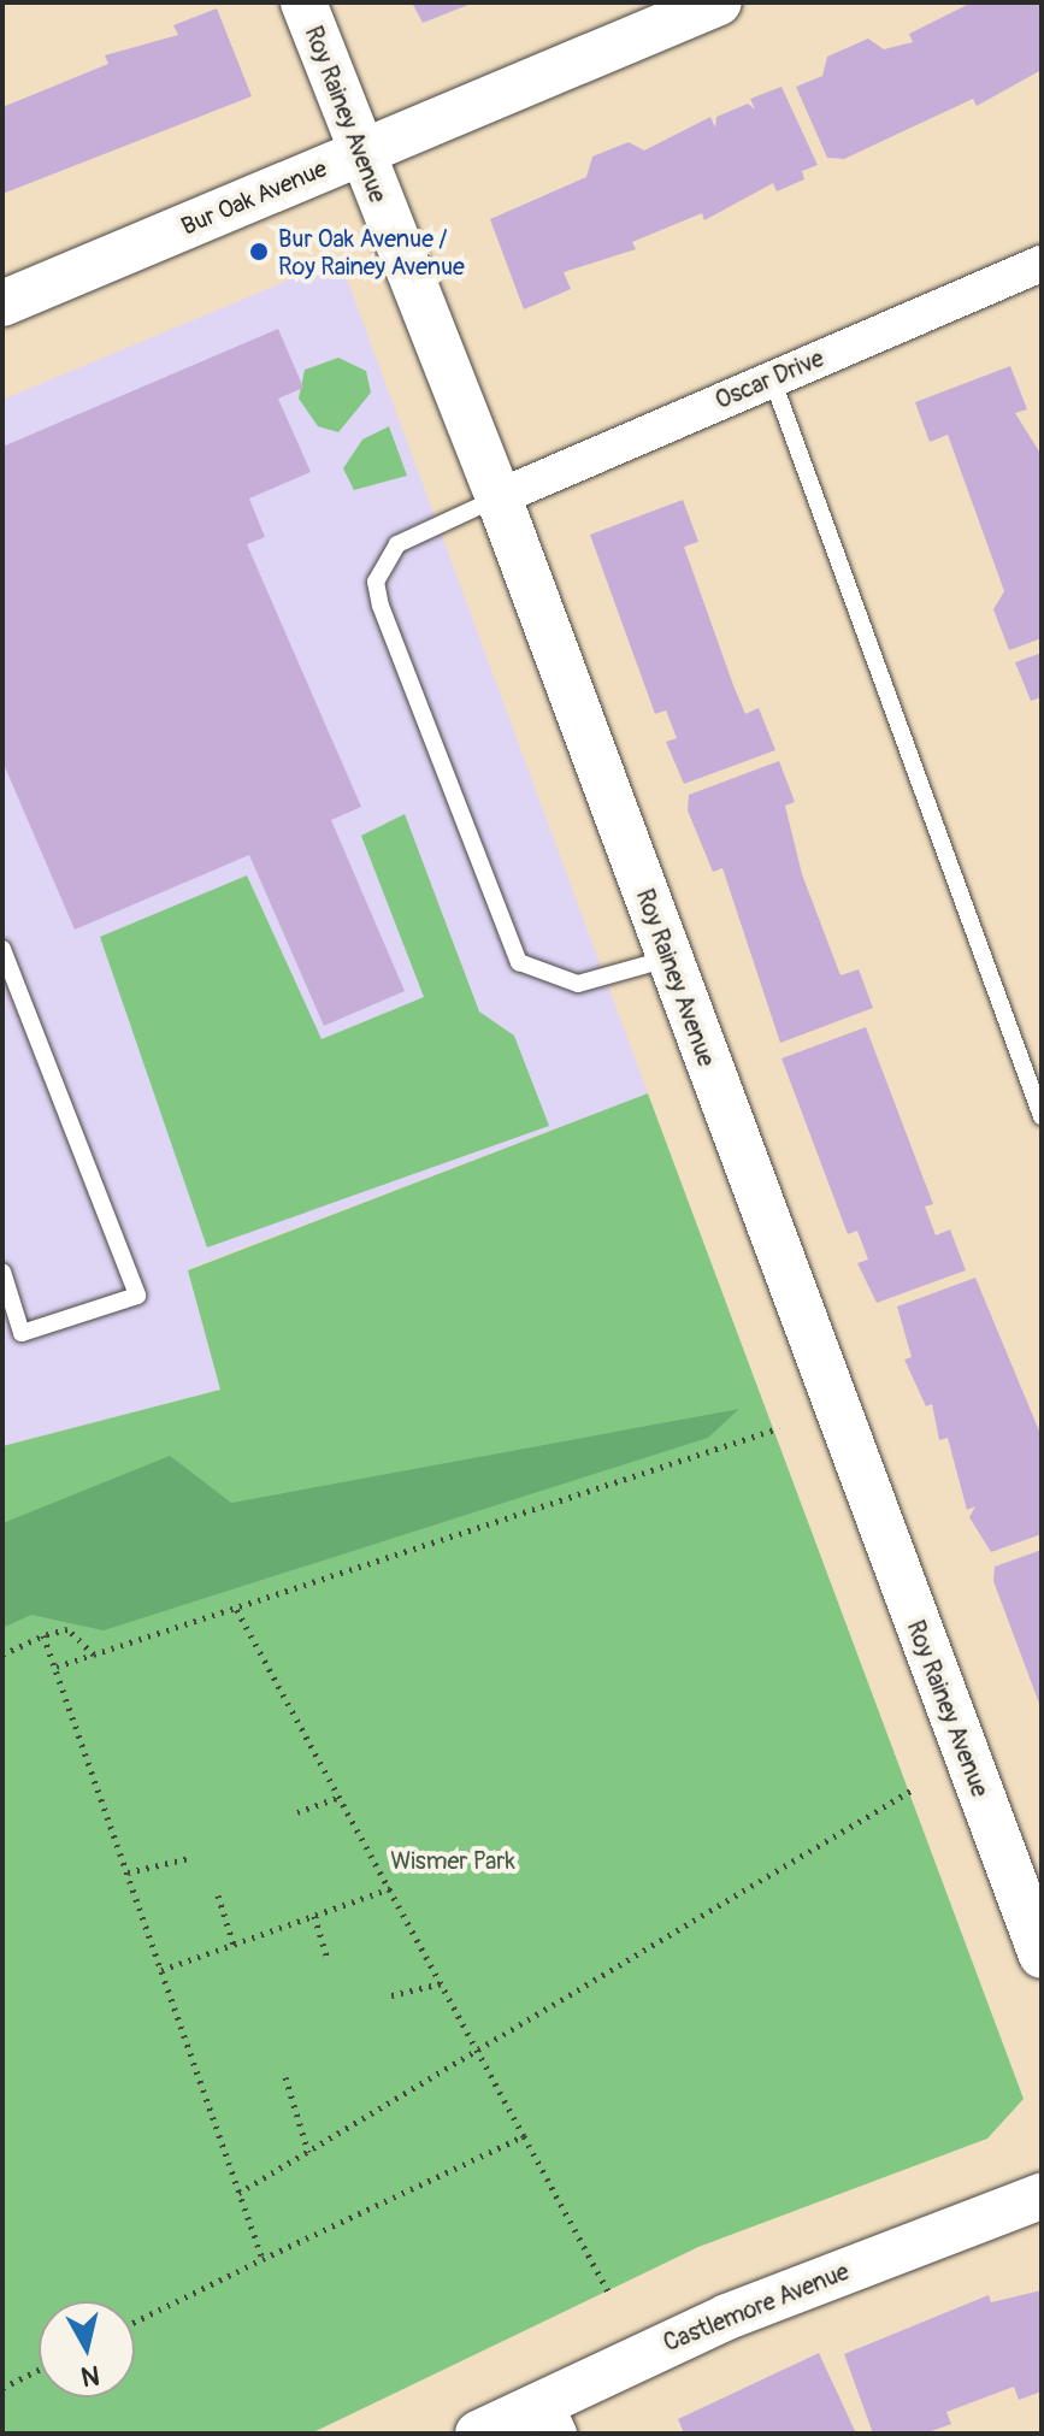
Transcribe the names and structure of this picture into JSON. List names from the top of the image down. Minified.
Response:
{"streets":{"street":["Roy Rainey Avenue","Bur Oak Avenue","Oscar Drive","Castlemore Avenue"]},"crossings":[["Roy Rainey Avenue","Bur Oak Avenue"],["Roy Rainey Avenue","Oscar Drive"]],"parks":["Wismer Park"],"places":["Bur Oak Avenue / Roy Rainey Avenue"],"north":"bottom"}
